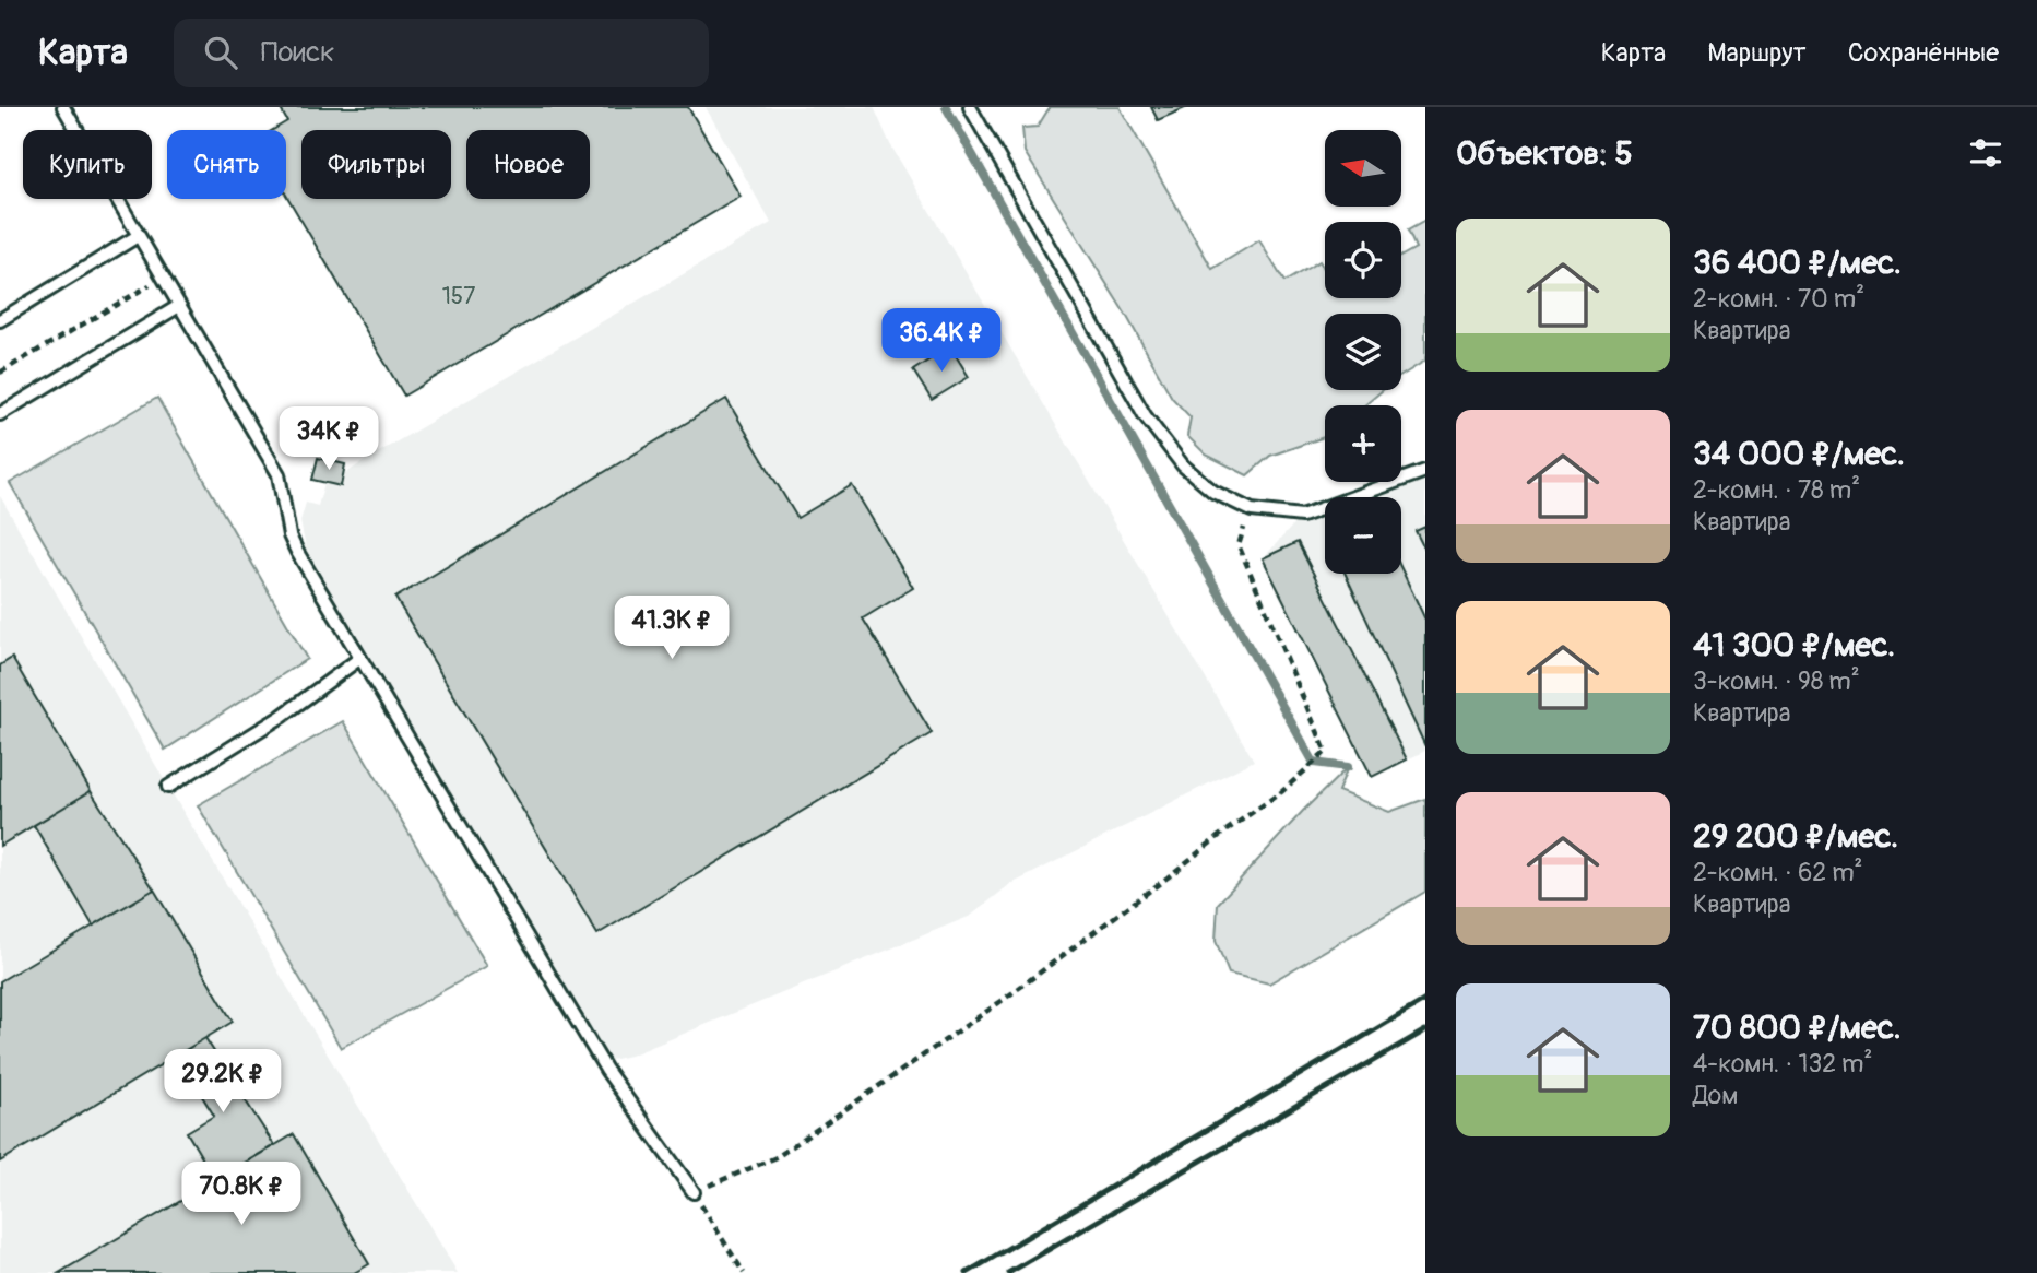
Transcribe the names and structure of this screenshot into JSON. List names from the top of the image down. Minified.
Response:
{"house_numbers":["157"],"north":"left","page":{"header":"Карта","search":"Поиск","nav":["Карта","Маршрут","Сохранённые"],"heading":"Объектов: 5","map_buttons":["+","−"],"chip":["Купить","Снять","Фильтры","Новое"],"list":[{"name":"36 400 ₽/мес.","note":"2-комн. · 70 m² · Квартира"},{"name":"34 000 ₽/мес.","note":"2-комн. · 78 m² · Квартира"},{"name":"41 300 ₽/мес.","note":"3-комн. · 98 m² · Квартира"},{"name":"29 200 ₽/мес.","note":"2-комн. · 62 m² · Квартира"},{"name":"70 800 ₽/мес.","note":"4-комн. · 132 m² · Дом"}],"price":["36.4K ₽","34K ₽","41.3K ₽","29.2K ₽","70.8K ₽"]}}
